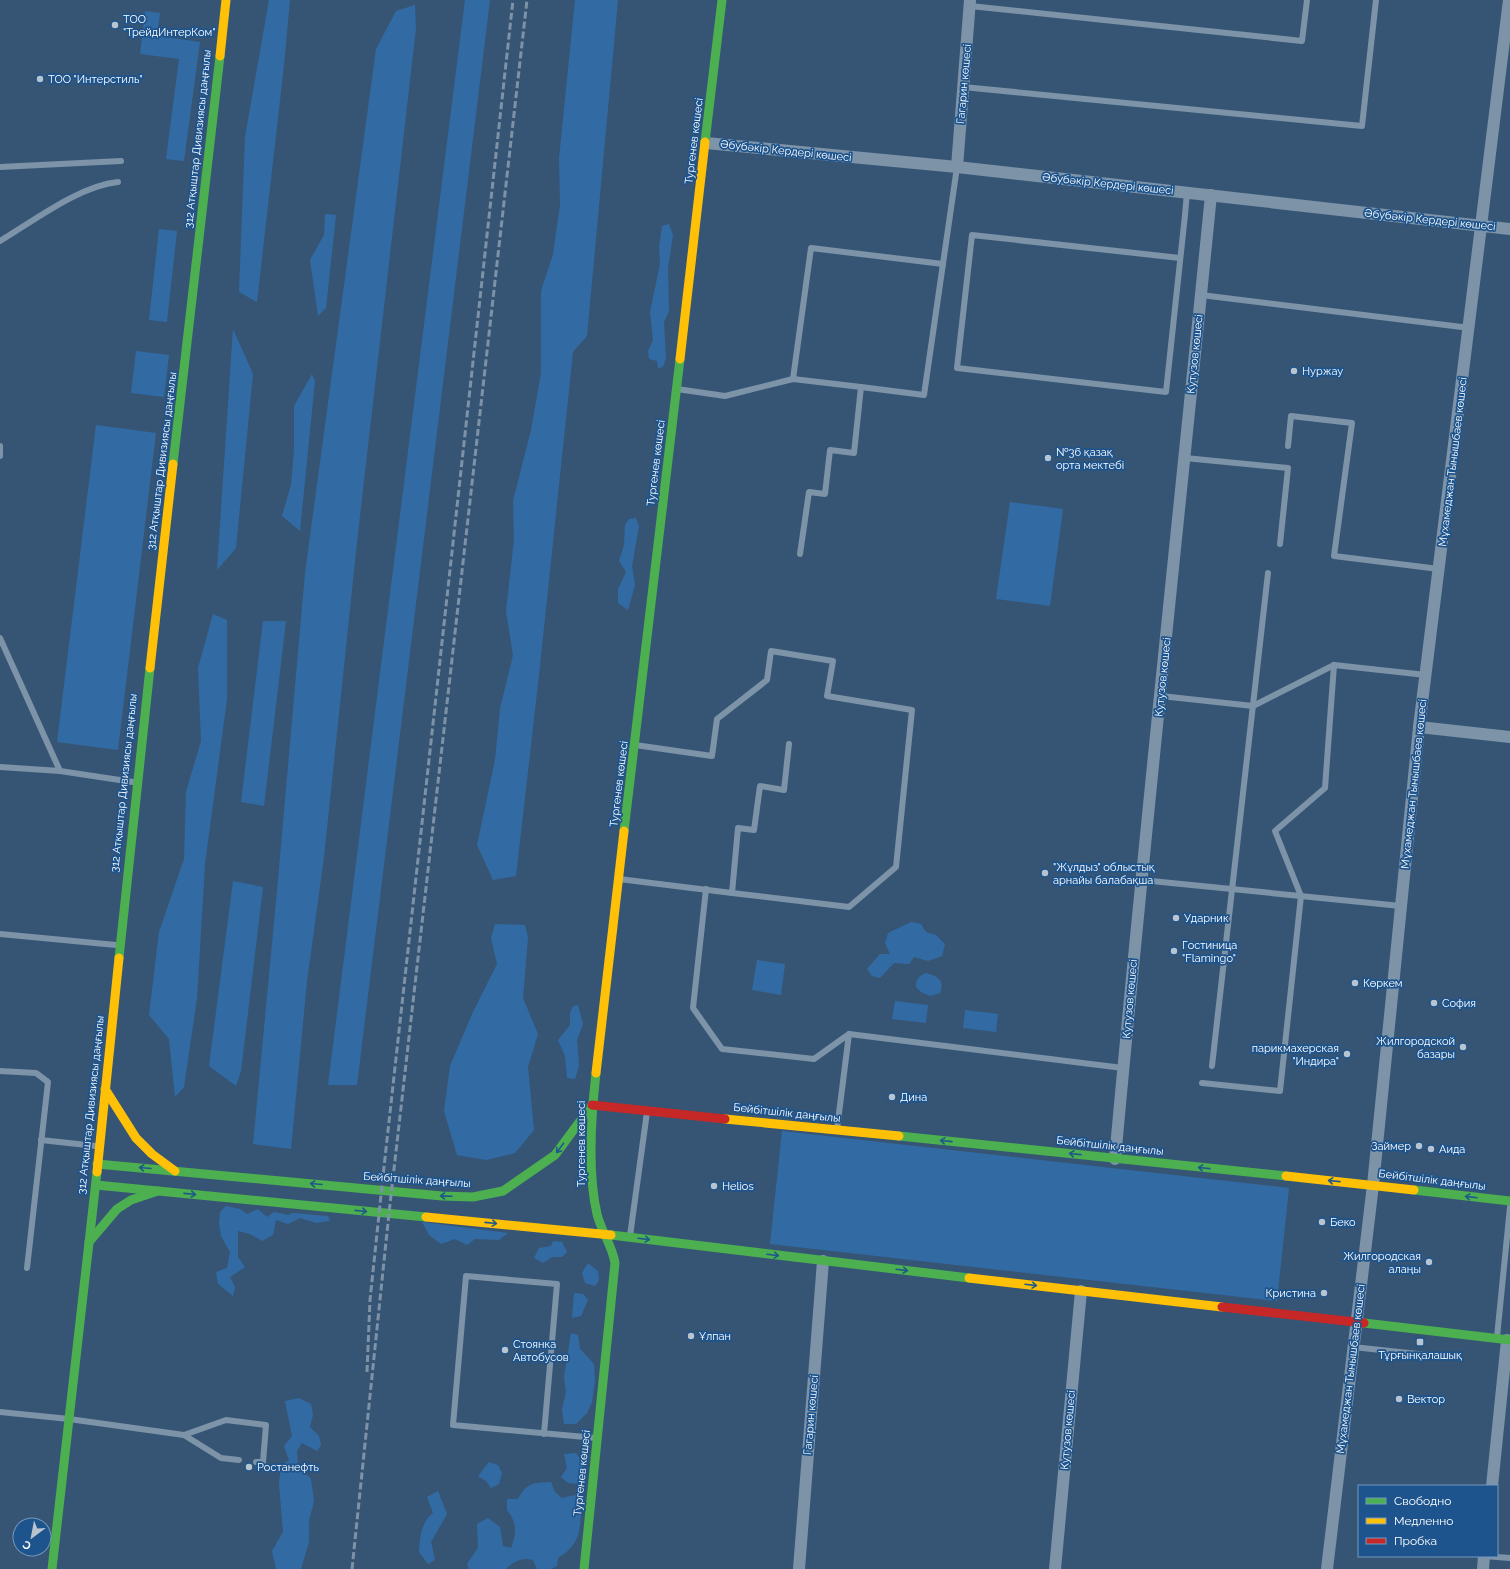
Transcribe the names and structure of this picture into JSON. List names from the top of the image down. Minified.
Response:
{"streets":{"main road":["312 Атқыштар Дивизиясы даңғылы","Тургенев көшесі","Бейбітшілік даңғылы"],"street":["Гагарин көшесі","Әбубәкір Кердері көшесі","Кутузов көшесі","Мұхамеджан Тынышбаев көшесі"]},"crossings":[["Гагарин көшесі","Әбубәкір Кердері көшесі"],["312 Атқыштар Дивизиясы даңғылы","Бейбітшілік даңғылы"],["Тургенев көшесі","Әбубәкір Кердері көшесі"],["Тургенев көшесі","Бейбітшілік даңғылы"],["Әбубәкір Кердері көшесі","Кутузов көшесі"],["Әбубәкір Кердері көшесі","Мұхамеджан Тынышбаев көшесі"],["Кутузов көшесі","Бейбітшілік даңғылы"],["Мұхамеджан Тынышбаев көшесі","Бейбітшілік даңғылы"]],"places":{"other":["ТОО \"ТрейдИнтерКом\"","ТОО \"Интерстиль\"","Нуржау","№36 қазақ орта мектебі","\"Жұлдыз\" облыстық арнайы балабақша","Ударник","Гостиница \"Flamingo\"","Көркем","София","Жилгородской базары","парикмахерская \"Индира\"","Дина","Займер","Аида","Helios","Беко","Жилгородская алаңы","Кристина","Ұлпан","Стоянка Автобусов","Вектор","Ростанефть"],"transit":["Тұрғынқалашық"]},"legend":["Свободно","Медленно","Пробка"],"north":"bottom left"}
